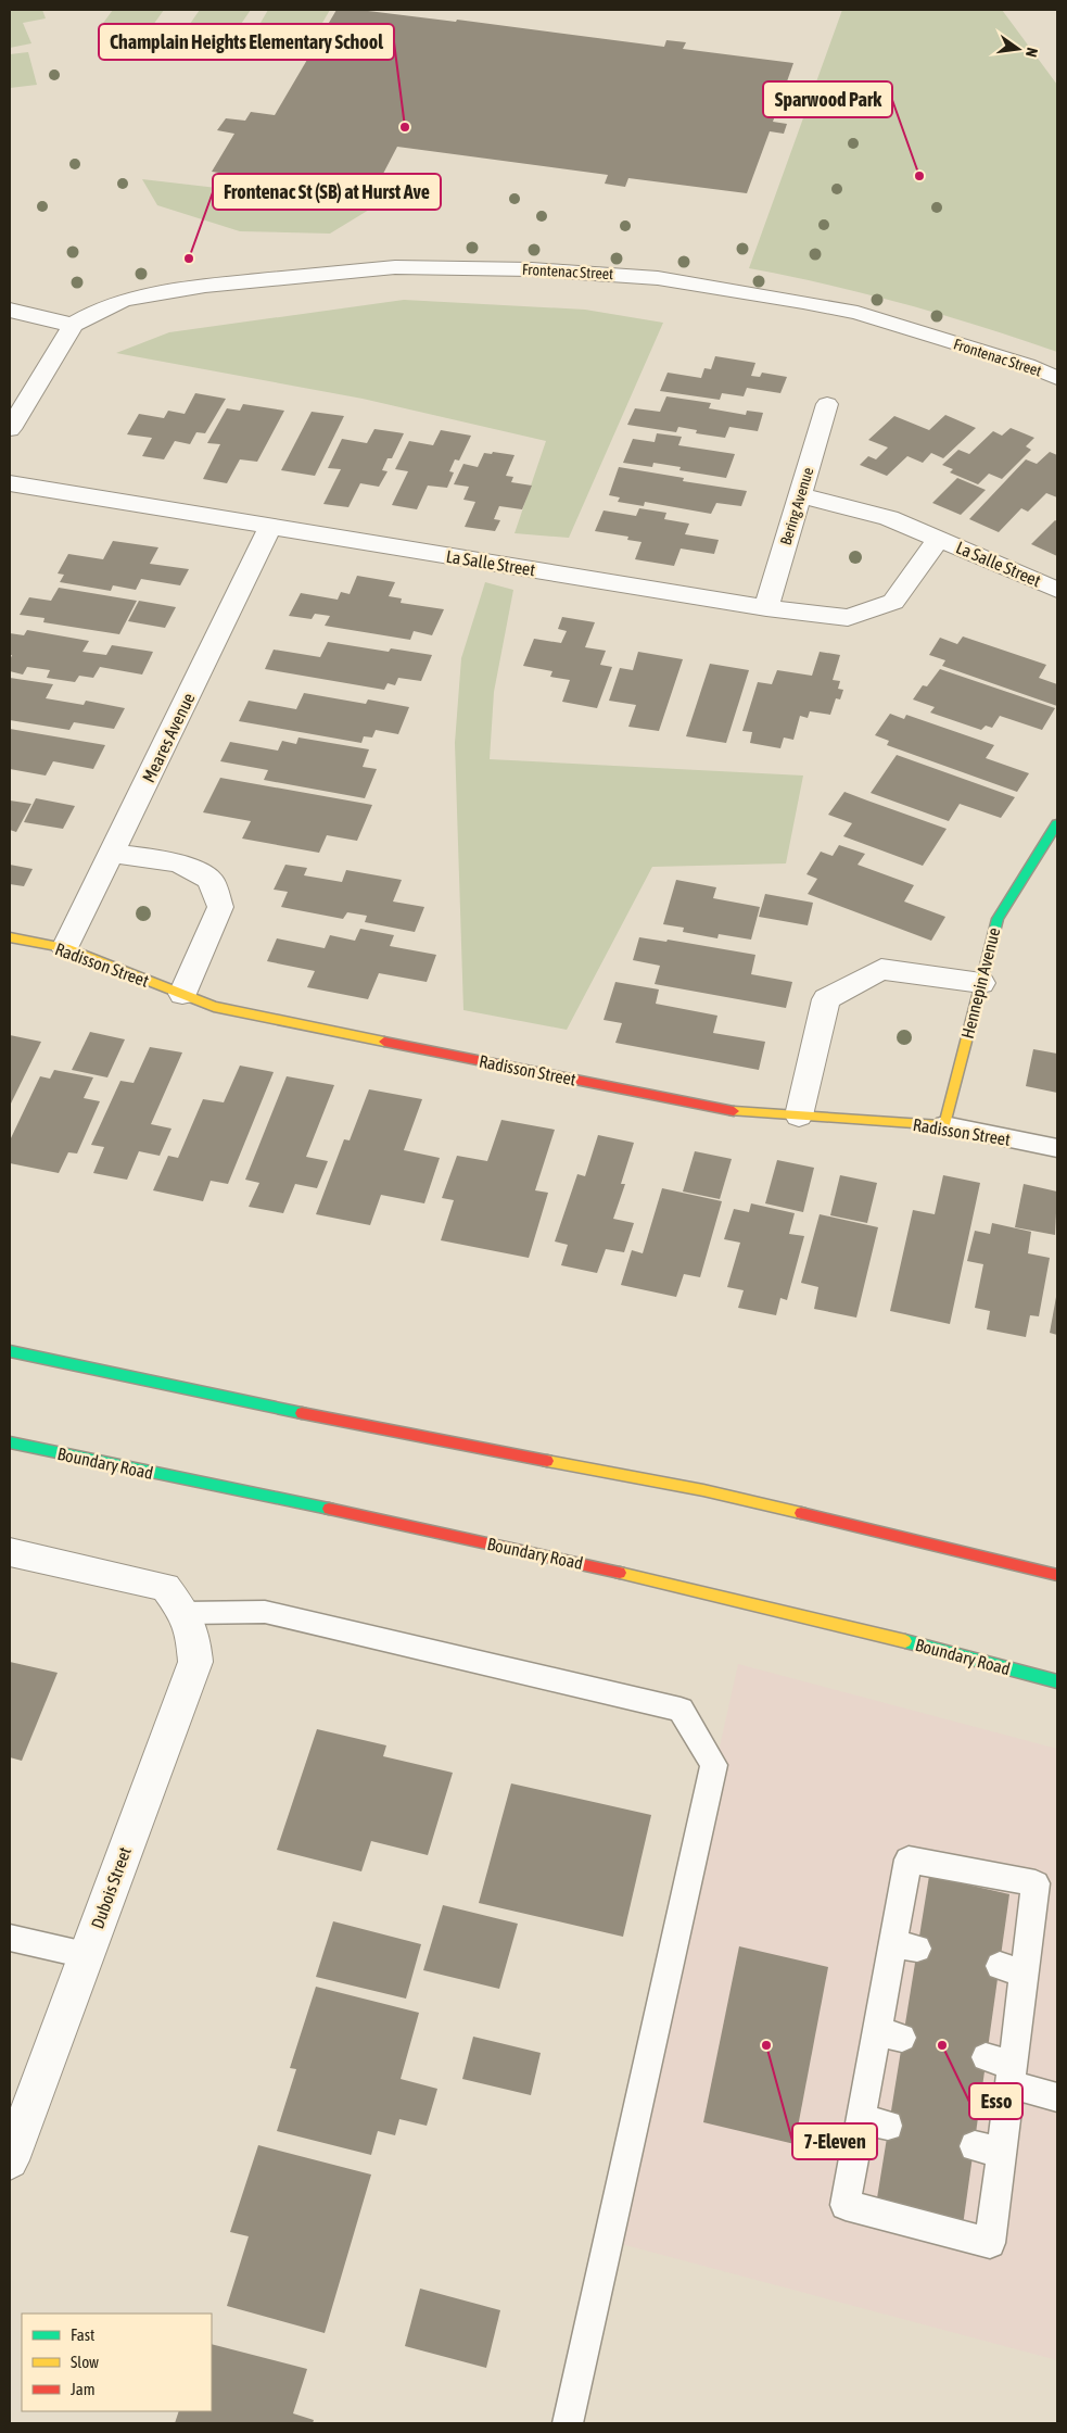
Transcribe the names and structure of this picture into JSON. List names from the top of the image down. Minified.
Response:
{"streets":{"main road":["Radisson Street","Hennepin Avenue","Boundary Road"],"street":["Frontenac Street","Bering Avenue","La Salle Street","Meares Avenue","Dubois Street"]},"crossings":[["Bering Avenue","La Salle Street"],["La Salle Street","Meares Avenue"],["Meares Avenue","Radisson Street"],["Radisson Street","Hennepin Avenue"]],"places":["Champlain Heights Elementary School","Sparwood Park","Frontenac St (SB) at Hurst Ave","7-Eleven","Esso"],"legend":["Fast","Slow","Jam"],"north":"right"}
